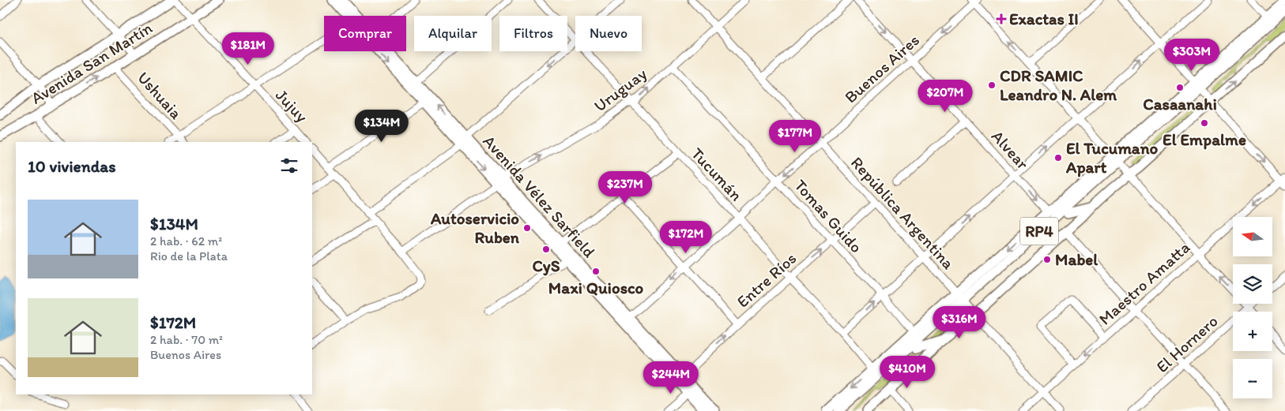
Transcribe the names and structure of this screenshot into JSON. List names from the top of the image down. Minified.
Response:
{"streets":{"main road":["Avenida San Martín","Avenida Vélez Sarfield","RP4"],"street":["Buenos Aires","Uruguay","Ushuaia","Jujuy","Alvear","Tucumán","República Argentina","Tomas Guido","Entre Ríos","Maestro Amatta","El Hornero"]},"crossings":[["Avenida San Martín","Ushuaia"],["Avenida San Martín","Jujuy"],["Buenos Aires","Alvear"],["Buenos Aires","Tucumán"],["Buenos Aires","Avenida Vélez Sarfield"],["Buenos Aires","República Argentina"],["Buenos Aires","Tomas Guido"],["Uruguay","Tucumán"],["Uruguay","Avenida Vélez Sarfield"],["Uruguay","República Argentina"],["Uruguay","Tomas Guido"],["Tucumán","Entre Ríos"],["Avenida Vélez Sarfield","Entre Ríos"],["República Argentina","RP4"],["República Argentina","Entre Ríos"],["República Argentina","Maestro Amatta"],["Tomas Guido","Entre Ríos"]],"one_way":["Buenos Aires","Uruguay","Alvear","Entre Ríos","Maestro Amatta"],"places":{"health":["Exactas II"],"other":["CDR SAMIC Leandro N. Alem","Casaanahi","El Empalme","El Tucumano Apart","Autoservicio Ruben","CyS","Mabel","Maxi Quiosco"]},"north":"left","page":{"chip":["Comprar","Alquilar","Filtros","Nuevo"],"price":["$181M","$303M","$207M","$134M","$177M","$237M","$172M","$316M","$410M","$244M"],"heading":"10 viviendas","list":[{"name":"$134M","note":"2 hab. · 62 m² · Rio de la Plata"},{"name":"$172M","note":"2 hab. · 70 m² · Buenos Aires"}],"map_buttons":["+","−"]}}
